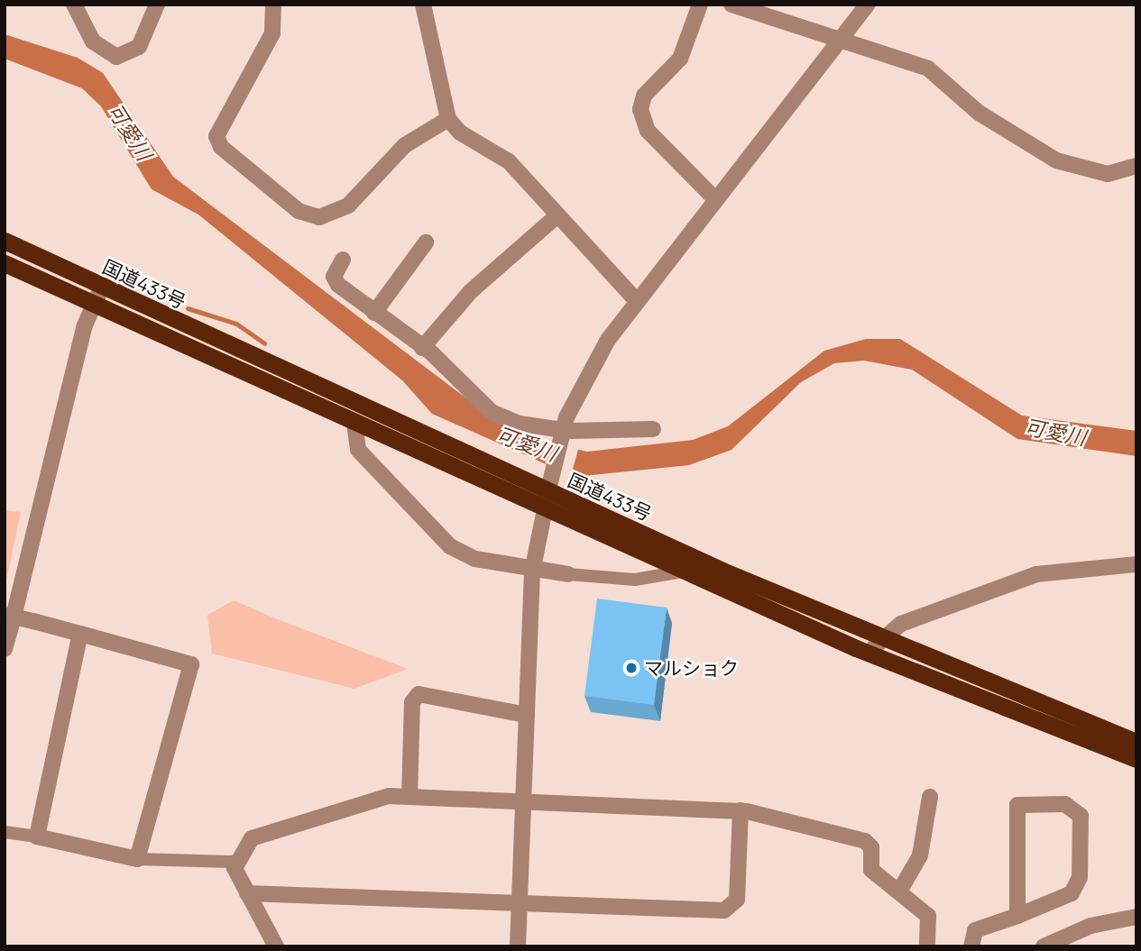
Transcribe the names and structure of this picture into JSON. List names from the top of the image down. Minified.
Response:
{"streets":{"highway":["国道433号"]},"water":["可愛川"],"places":["マルショク"]}
